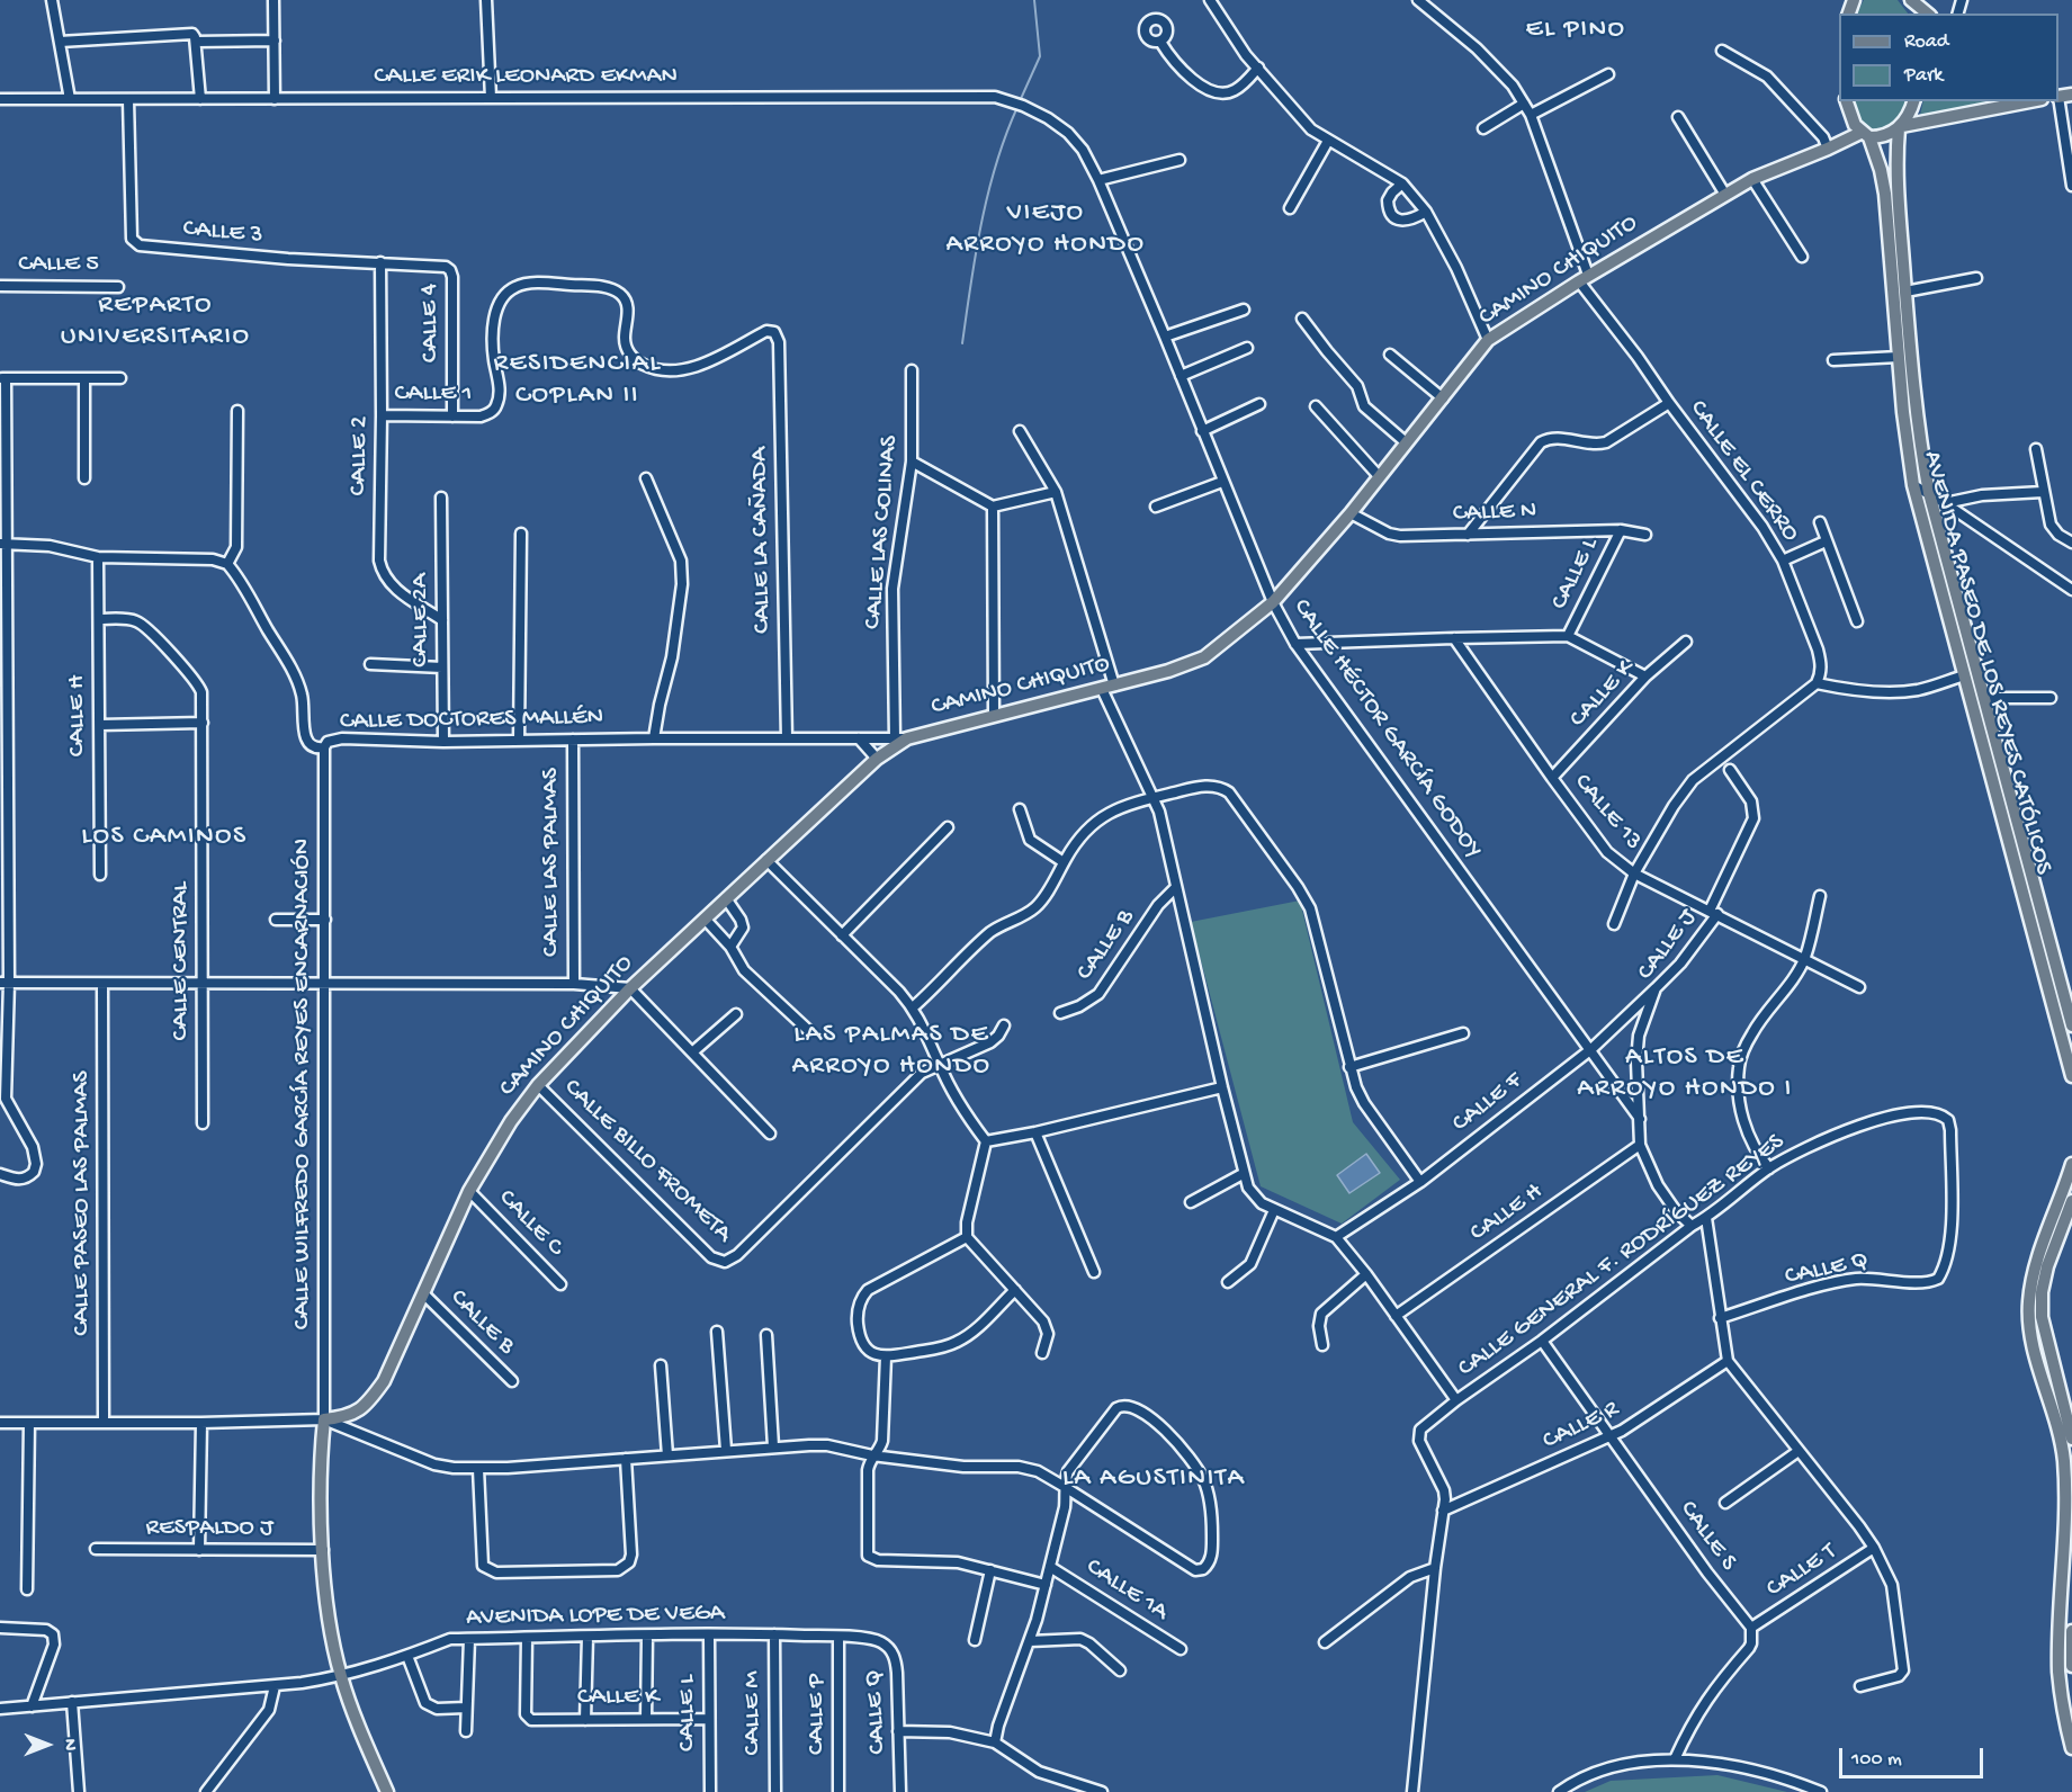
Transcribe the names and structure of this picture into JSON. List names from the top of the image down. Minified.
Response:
{"streets":{"main road":["CAMINO CHIQUITO","AVENIDA PASEO DE LOS REYES CATÓLICOS"],"street":["CALLE ERIK LEONARD EKMAN","CALLE 3","CALLE 5","CALLE 4","CALLE 1","CALLE 2","CALLE EL CERRO","CALLE N","CALLE LAS COLINAS","CALLE LA CAÑADA","CALLE L","CALLE 2A","CALLE K","CALLE H","CALLE DOCTORES MALLÉN","CALLE HÉCTOR GARCÍA GODOY","CALLE 13","CALLE LAS PALMAS","CALLE B","CALLE J","CALLE CENTRAL","CALLE WILFREDO GARCÍA REYES ENCARNACIÓN","CALLE F","CALLE BILLO FROMETA","CALLE PASEO LAS PALMAS","CALLE C","CALLE GENERAL F. RODRÍGUEZ REYES","CALLE Q","CALLE R","RESPALDO J","CALLE S","CALLE T","CALLE 1A","AVENIDA LOPE DE VEGA","CALLE M","CALLE P"]},"crossings":[["CALLE ERIK LEONARD EKMAN","CALLE 3"],["CALLE ERIK LEONARD EKMAN","CALLE HÉCTOR GARCÍA GODOY"],["CALLE 3","CALLE 4"],["CALLE 3","CALLE 2"],["CAMINO CHIQUITO","CALLE EL CERRO"],["CAMINO CHIQUITO","CALLE N"],["CAMINO CHIQUITO","CALLE LAS COLINAS"],["CAMINO CHIQUITO","AVENIDA PASEO DE LOS REYES CATÓLICOS"],["CAMINO CHIQUITO","CALLE DOCTORES MALLÉN"],["CAMINO CHIQUITO","CALLE HÉCTOR GARCÍA GODOY"],["CAMINO CHIQUITO","CALLE B"],["CAMINO CHIQUITO","CALLE WILFREDO GARCÍA REYES ENCARNACIÓN"],["CAMINO CHIQUITO","CALLE BILLO FROMETA"],["CAMINO CHIQUITO","CALLE C"],["CALLE 4","CALLE 1"],["CALLE 1","CALLE 2"],["CALLE 1","CALLE LA CAÑADA"],["CALLE 2","CALLE 2A"],["CALLE N","CALLE L"],["CALLE LAS COLINAS","CALLE DOCTORES MALLÉN"],["CALLE LA CAÑADA","CALLE DOCTORES MALLÉN"],["CALLE L","CALLE K"],["CALLE L","AVENIDA LOPE DE VEGA"],["CALLE 2A","CALLE DOCTORES MALLÉN"],["CALLE K","CALLE 13"],["CALLE K","AVENIDA LOPE DE VEGA"],["CALLE H","CALLE J"],["CALLE H","CALLE CENTRAL"],["CALLE DOCTORES MALLÉN","CALLE LAS PALMAS"],["CALLE DOCTORES MALLÉN","CALLE WILFREDO GARCÍA REYES ENCARNACIÓN"],["CALLE HÉCTOR GARCÍA GODOY","CALLE J"],["CALLE HÉCTOR GARCÍA GODOY","CALLE F"],["CALLE 13","CALLE J"],["CALLE J","CALLE F"],["CALLE J","CALLE GENERAL F. RODRÍGUEZ REYES"],["CALLE GENERAL F. RODRÍGUEZ REYES","CALLE Q"],["CALLE GENERAL F. RODRÍGUEZ REYES","CALLE R"],["CALLE GENERAL F. RODRÍGUEZ REYES","CALLE S"],["CALLE Q","AVENIDA LOPE DE VEGA"],["CALLE R","CALLE S"],["CALLE S","CALLE T"],["AVENIDA LOPE DE VEGA","CALLE M"],["AVENIDA LOPE DE VEGA","CALLE P"]],"districts":["EL PINO","VIEJO ARROYO HONDO","REPARTO UNIVERSITARIO","RESIDENCIAL COPLAN II","LOS CAMINOS","LAS PALMAS DE ARROYO HONDO","ALTOS DE ARROYO HONDO I","LA AGUSTINITA"],"legend":["Road","Park"],"scale_bar":"100 m","north":"right"}
